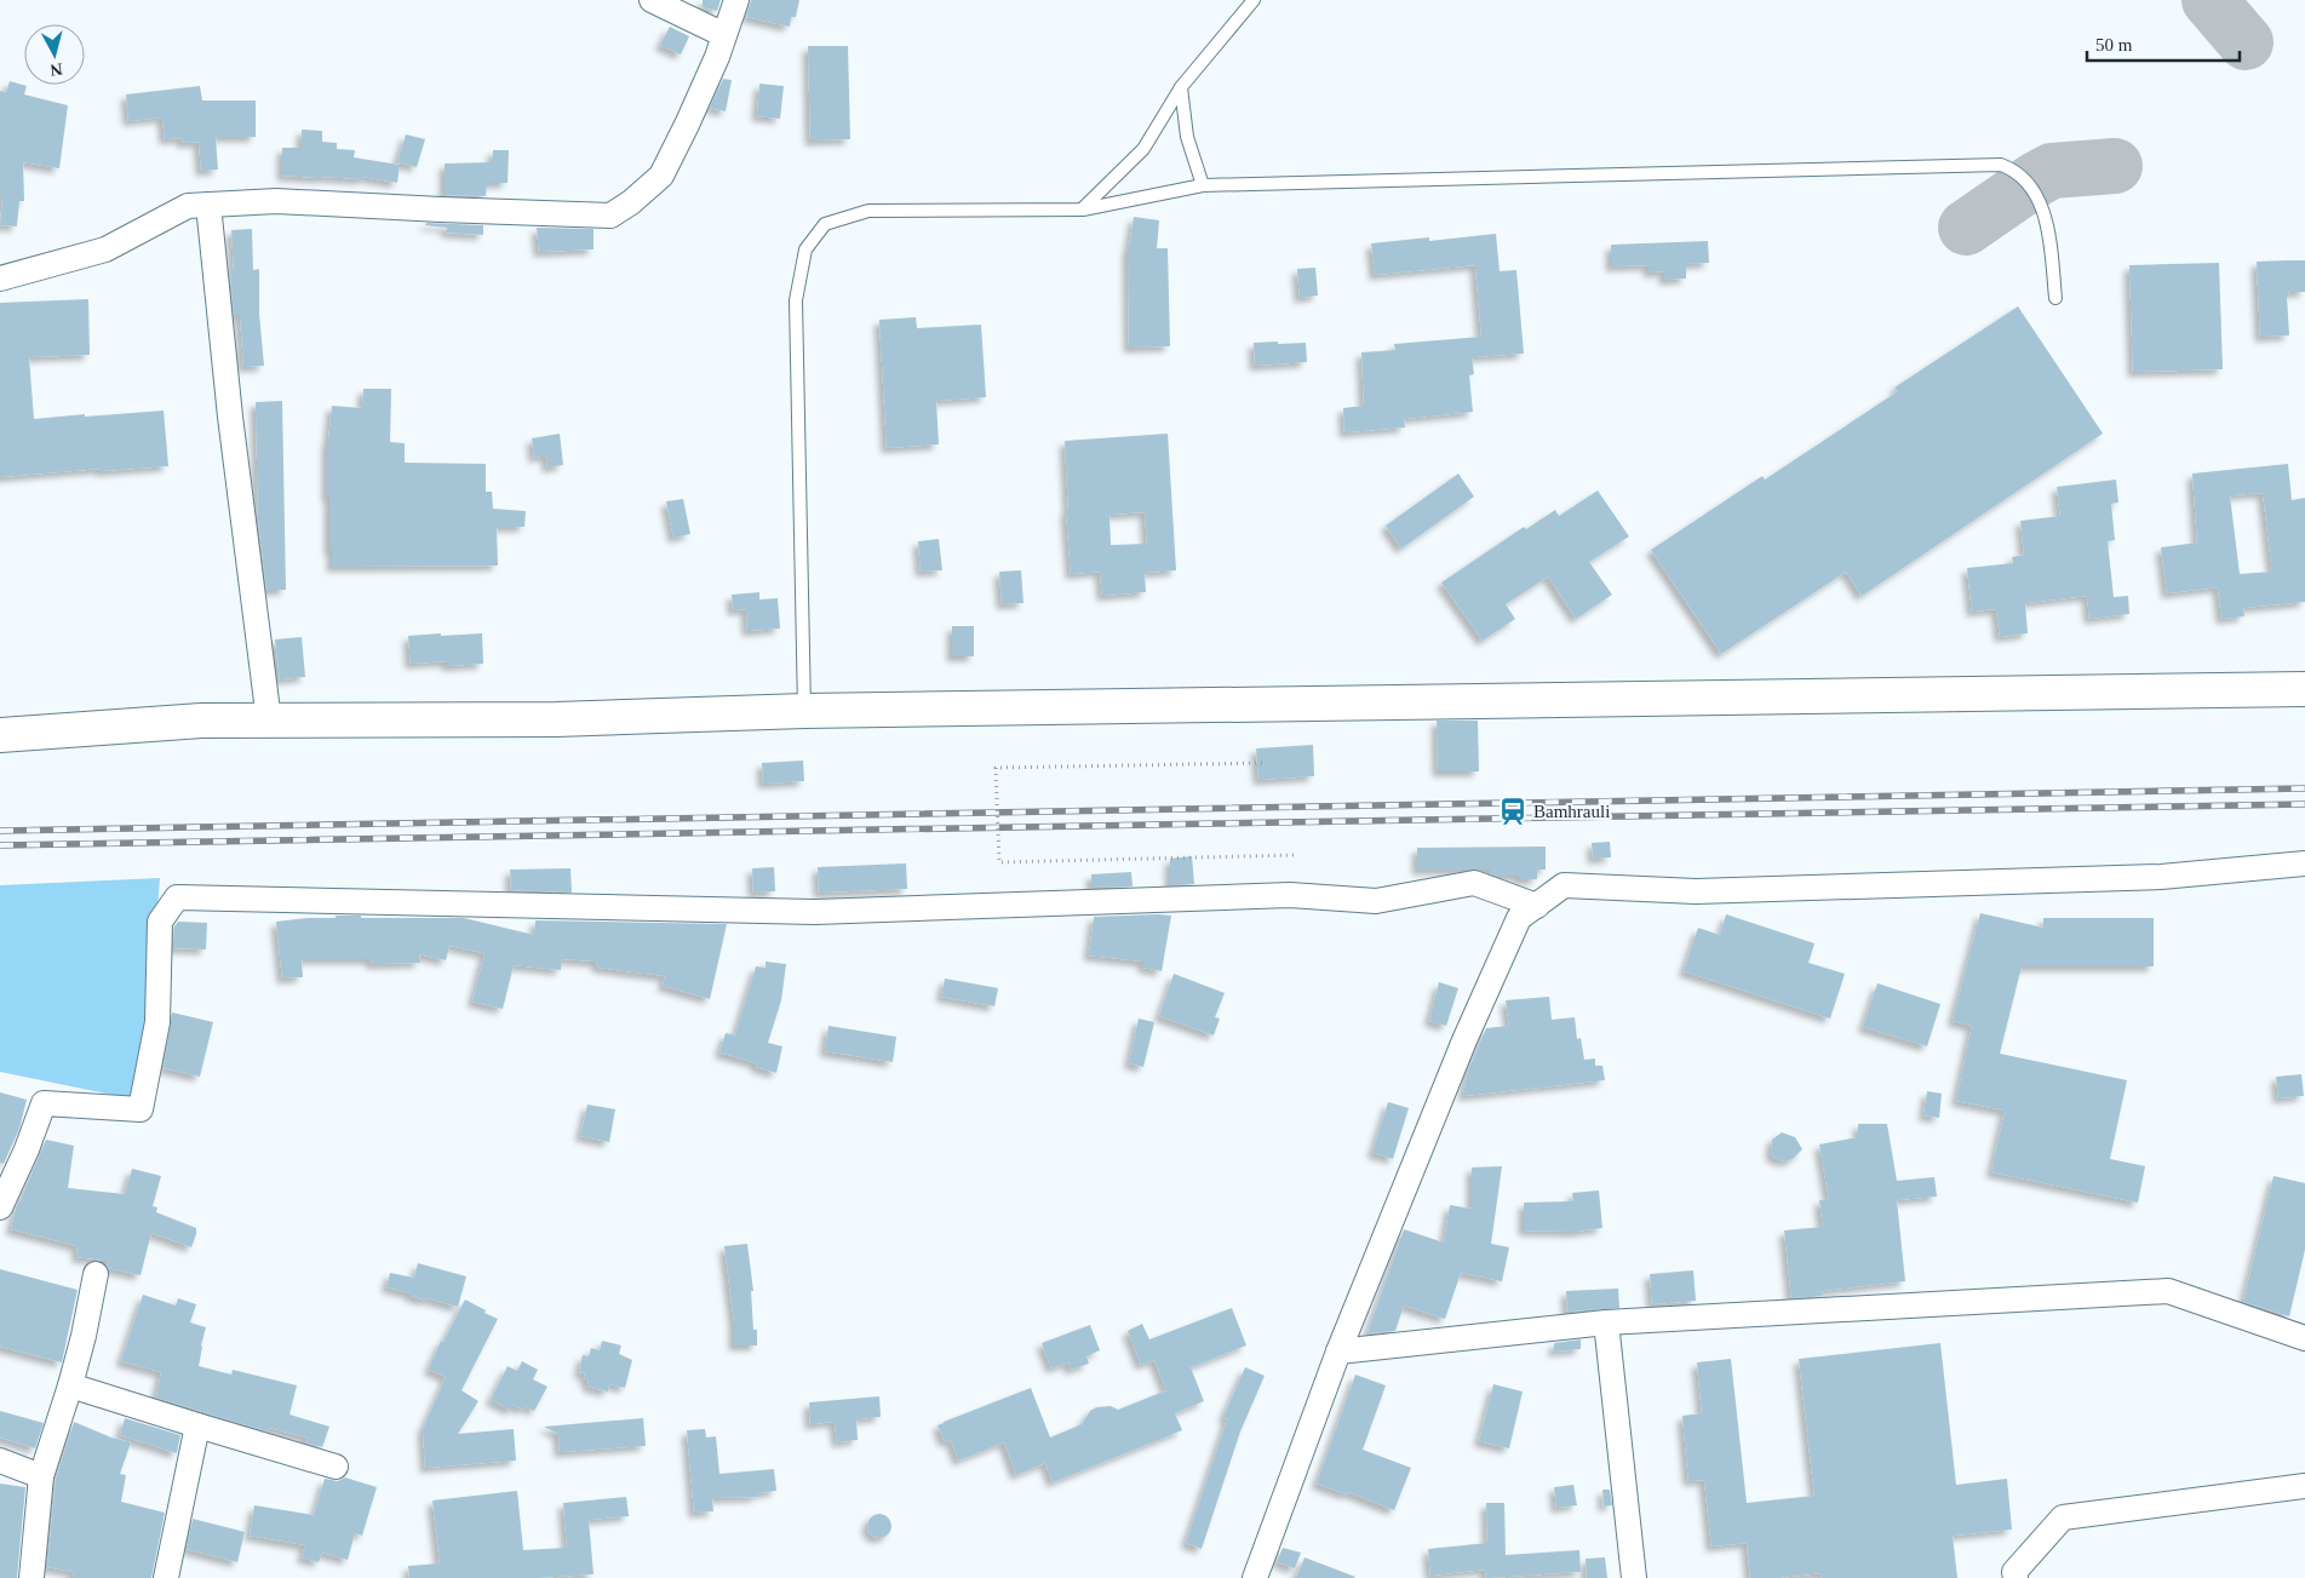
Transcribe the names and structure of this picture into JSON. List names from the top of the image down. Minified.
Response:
{"places":{"station":["Bamhrauli"]},"scale_bar":"50 m","north":"bottom"}
